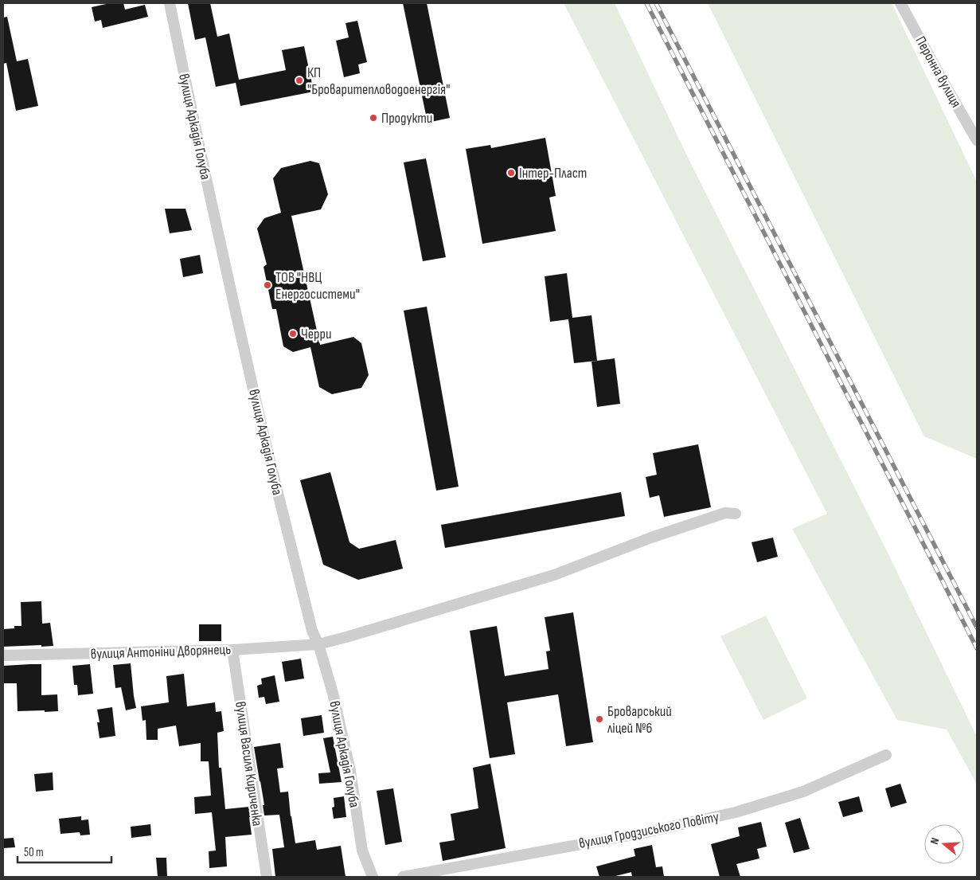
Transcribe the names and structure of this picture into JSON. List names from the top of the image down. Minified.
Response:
{"streets":{"street":["Перонна вулиця","вулиця Аркадія Голуба","вулиця Антоніни Дворянець","вулиця Василя Кириченка","вулиця Гродзиського Повіту"]},"crossings":[["вулиця Аркадія Голуба","вулиця Антоніни Дворянець"],["вулиця Антоніни Дворянець","вулиця Василя Кириченка"]],"places":["КП \"Броваритепловодоенергія\"","Продукти","Інтер-Пласт","ТОВ \"НВЦ Енергосистеми\"","Черри","Броварський ліцей №6"],"scale_bar":"50 m","north":"left"}
